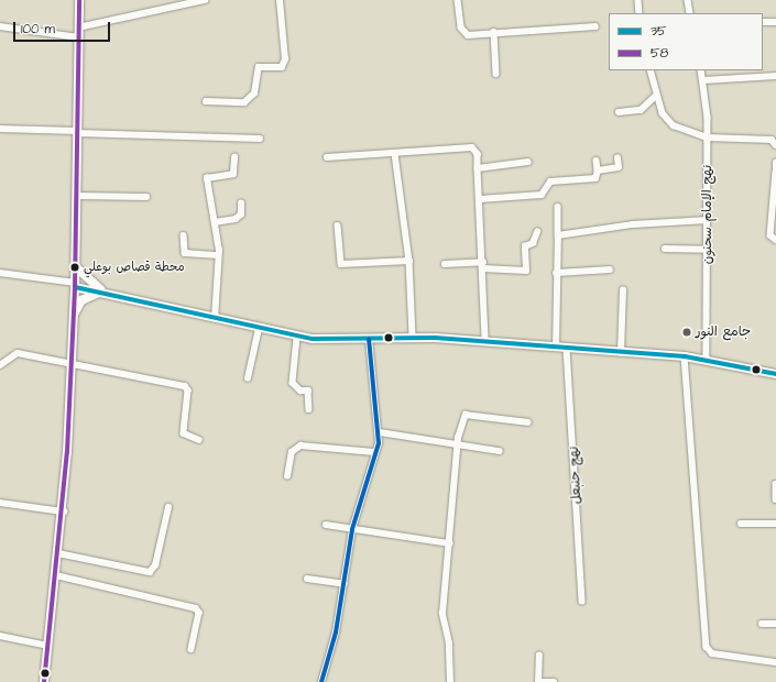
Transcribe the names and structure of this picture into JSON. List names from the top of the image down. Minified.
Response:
{"streets":{"street":["نهج الإمام سحنون","نهج حنبعل"]},"places":["محطة قصاص بوعلي","جامع النور"],"lines":["transit line 58","transit line 35"],"legend":["35","58"],"scale_bar":"100 m"}
